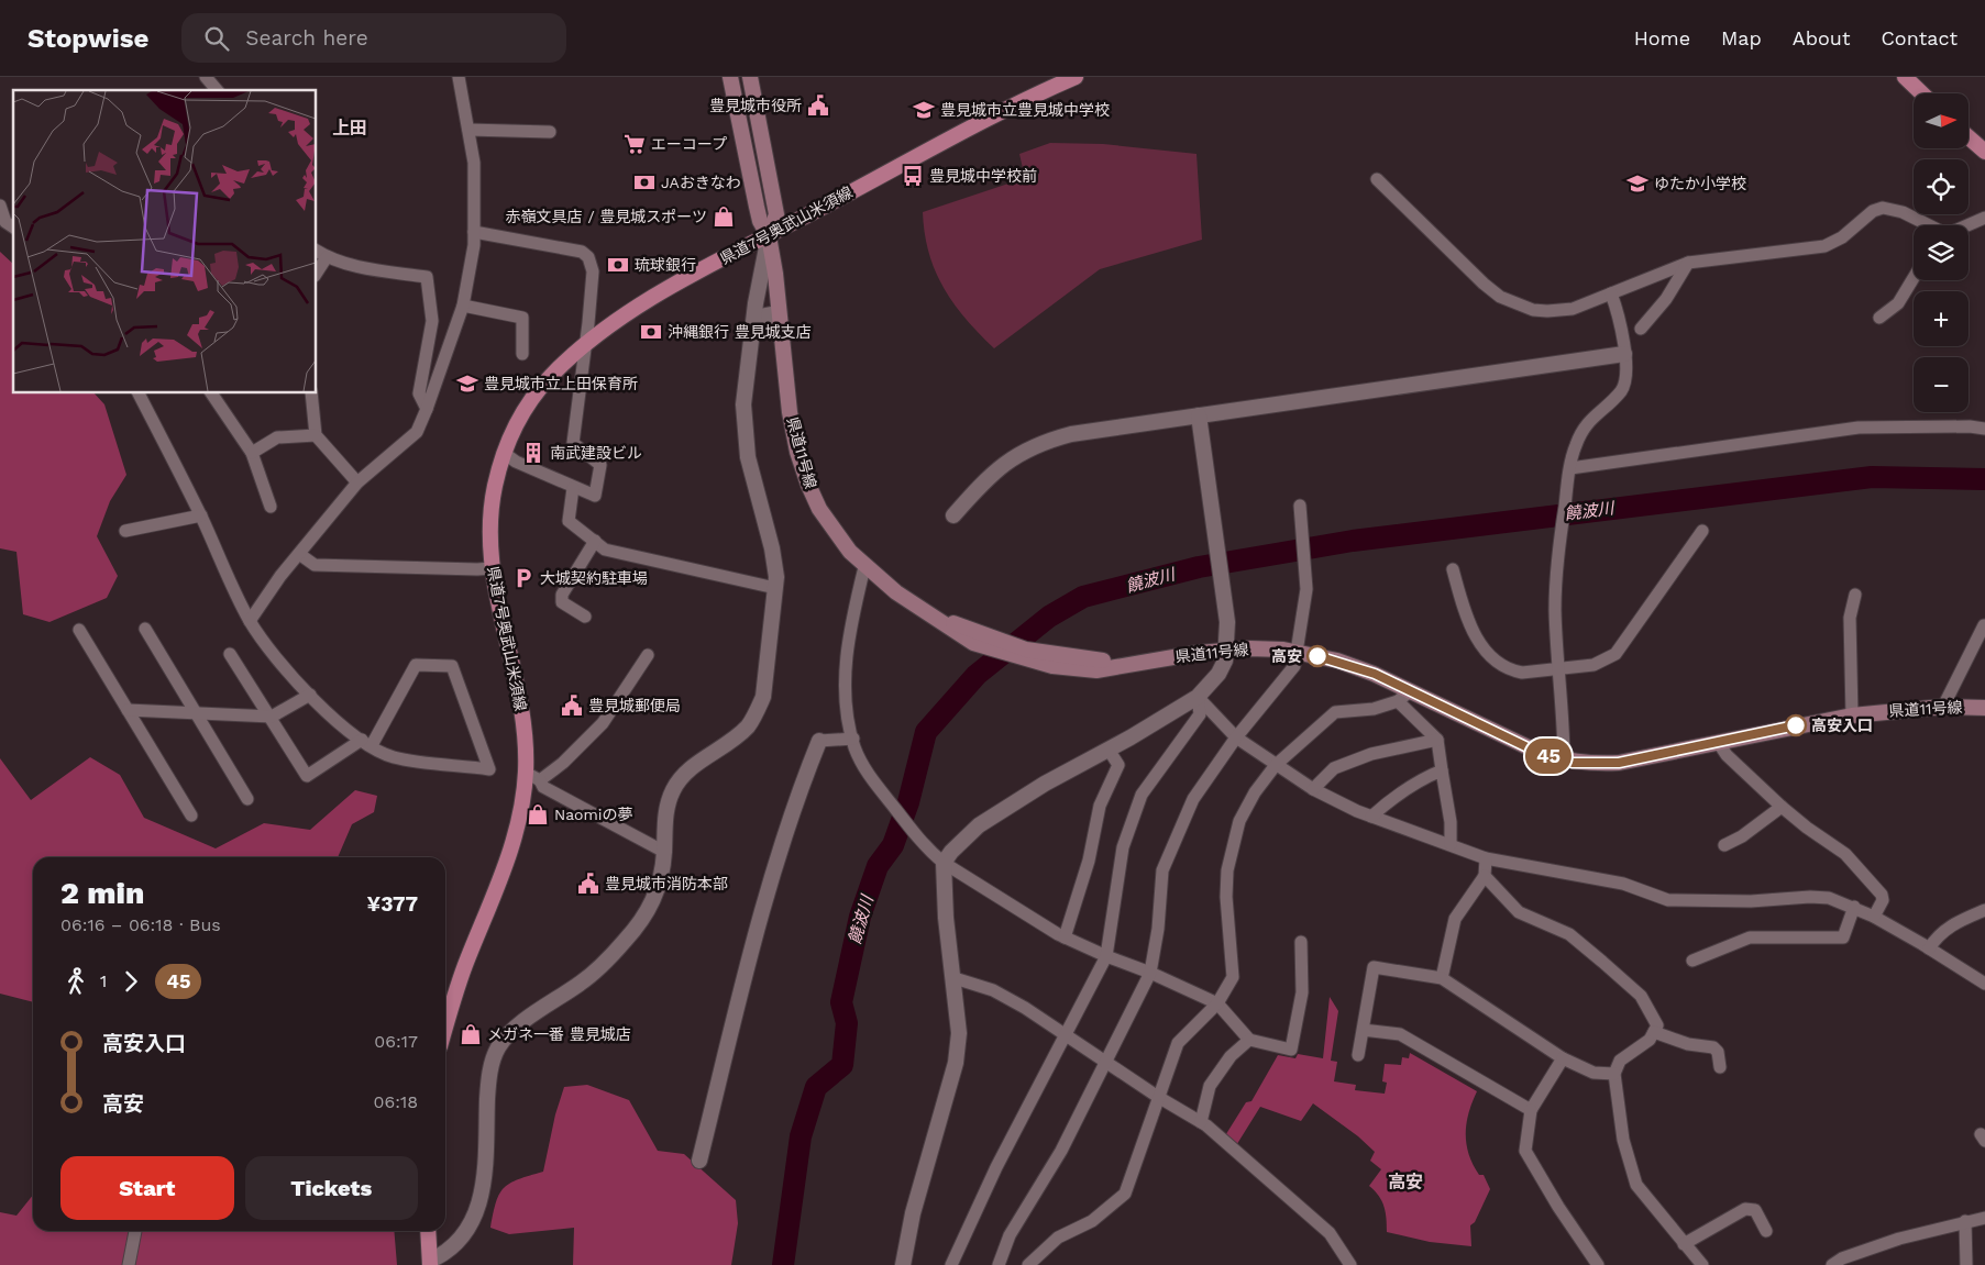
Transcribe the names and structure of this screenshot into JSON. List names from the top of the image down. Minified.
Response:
{"streets":{"main road":["県道7号奥武山米須線","県道11号線"]},"crossings":[["県道7号奥武山米須線","県道11号線"]],"districts":["上田","高安"],"water":["饒波川"],"places":{"public building":["豊見城市役所","豊見城郵便局","豊見城市消防本部"],"school or university":["豊見城市立豊見城中学校","ゆたか小学校","豊見城市立上田保育所"],"supermarket":["エーコープ"],"bus stop":["豊見城中学校前"],"bank":["JAおきなわ","琉球銀行","沖縄銀行 豊見城支店"],"shop":["赤嶺文具店 / 豊見城スポーツ","Naomiの夢","メガネ一番 豊見城店"],"building":["南武建設ビル"],"parking":["大城契約駐車場"],"other":["高安","高安入口"]},"lines":["bus line 45"],"north":"right","page":{"header":"Stopwise","search":"Search here","nav":["Home","Map","About","Contact"],"on_map":"45","map_buttons":["+","−"],"heading":["2 min","06:16 – 06:18 · Bus","¥377"],"legs":["1","45"],"list":[{"name":"高安入口","value":"06:17"},{"name":"高安","value":"06:18"}],"buttons":["Start","Tickets"]}}
